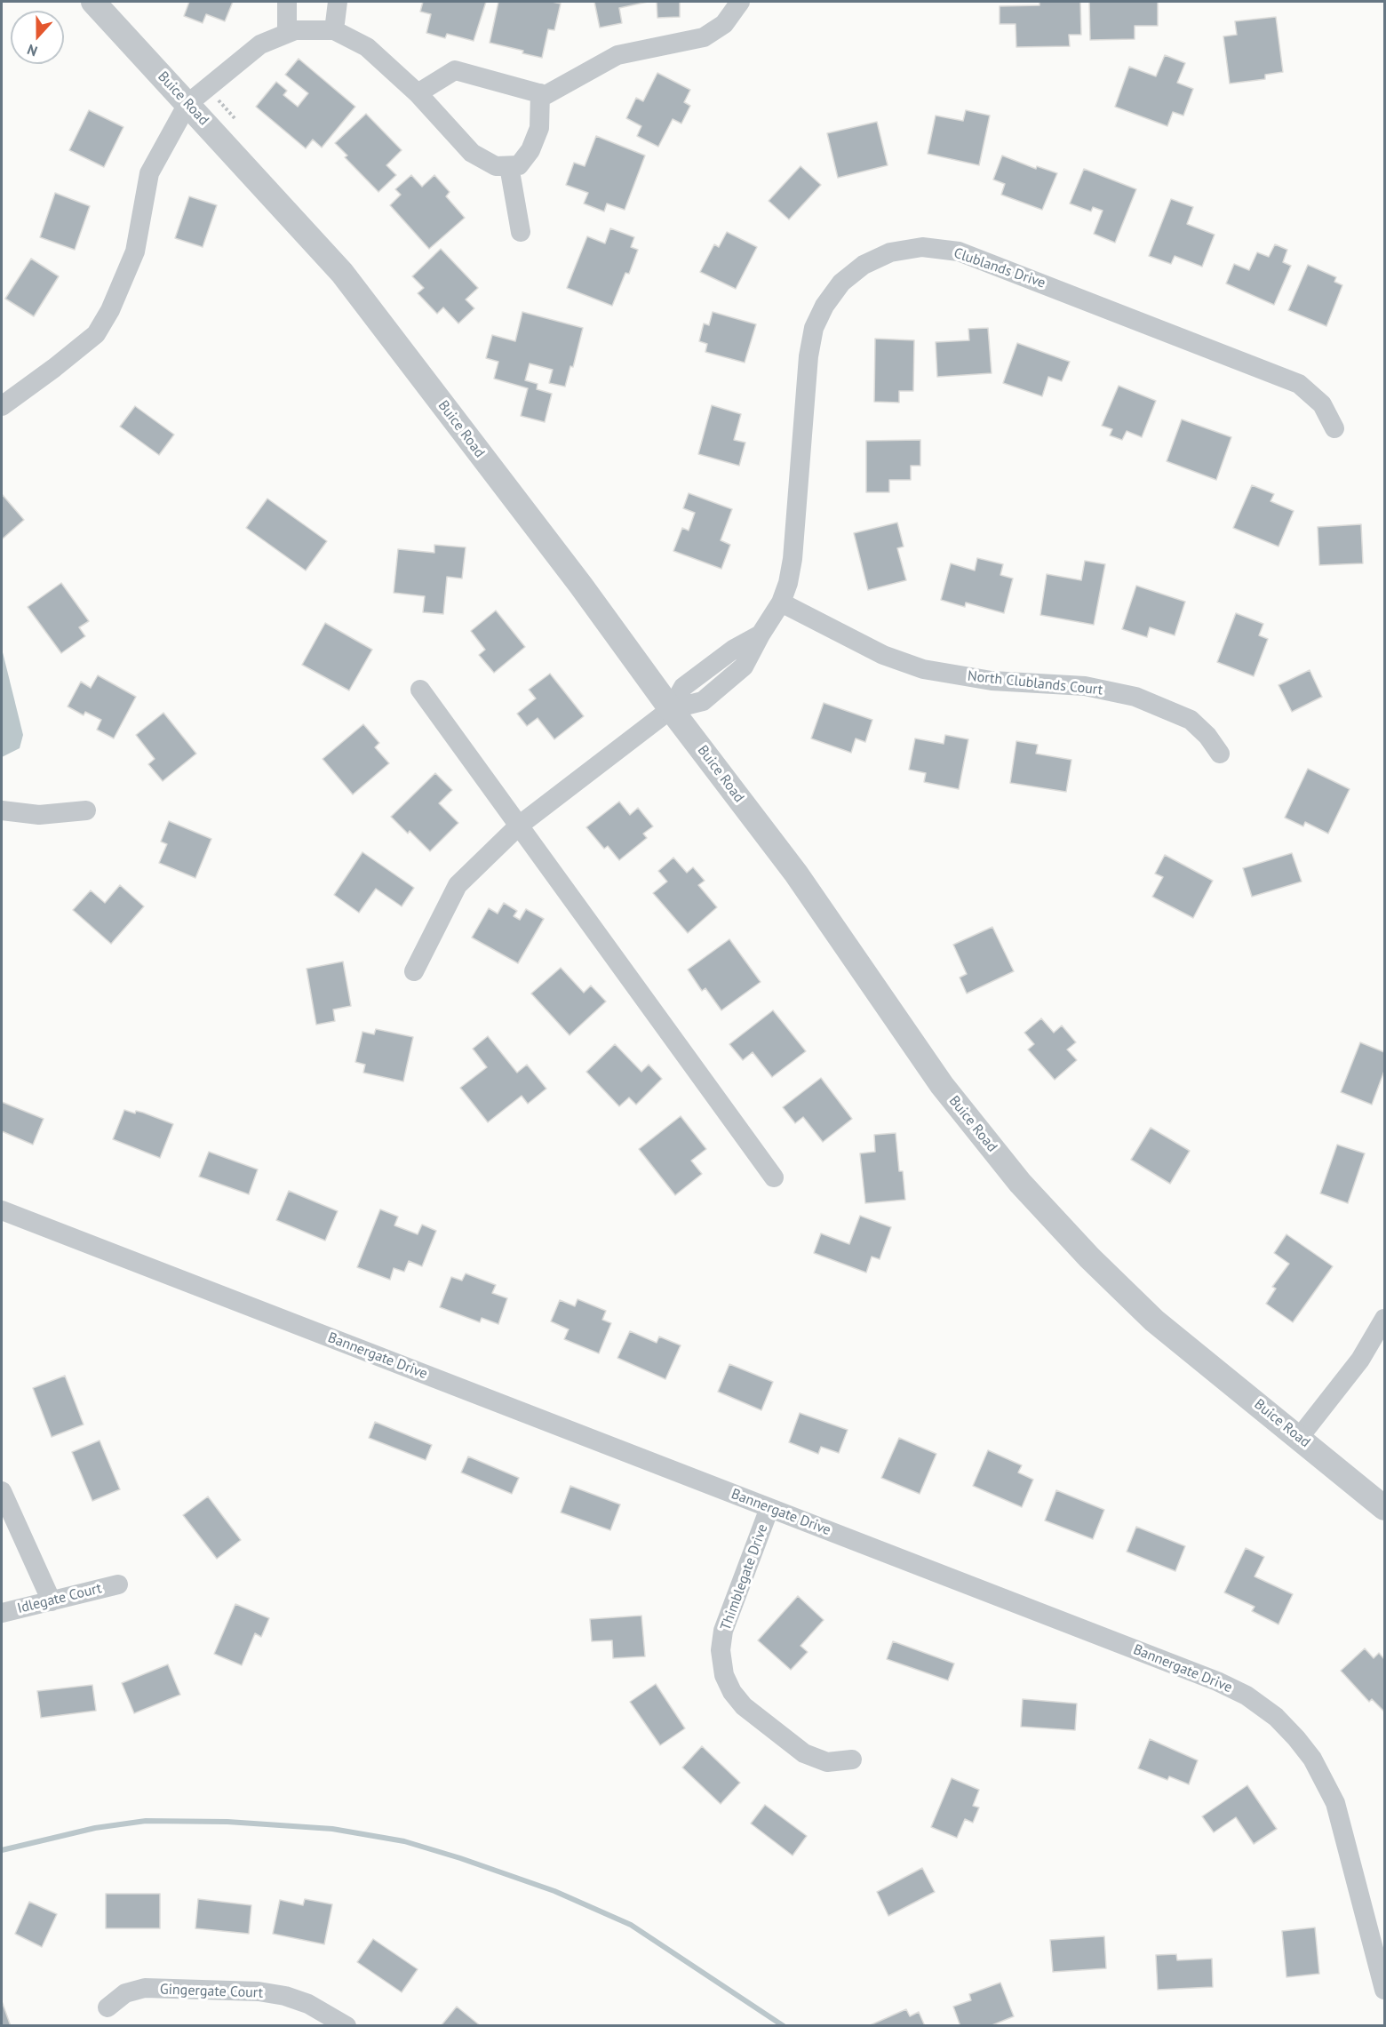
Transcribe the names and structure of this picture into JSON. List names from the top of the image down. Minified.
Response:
{"streets":{"street":["Buice Road","Clublands Drive","North Clublands Court","Bannergate Drive","Thimblegate Drive","Idlegate Court","Gingergate Court"]},"crossings":[["Buice Road","Clublands Drive"],["Clublands Drive","North Clublands Court"],["Bannergate Drive","Thimblegate Drive"]],"north":"bottom"}
